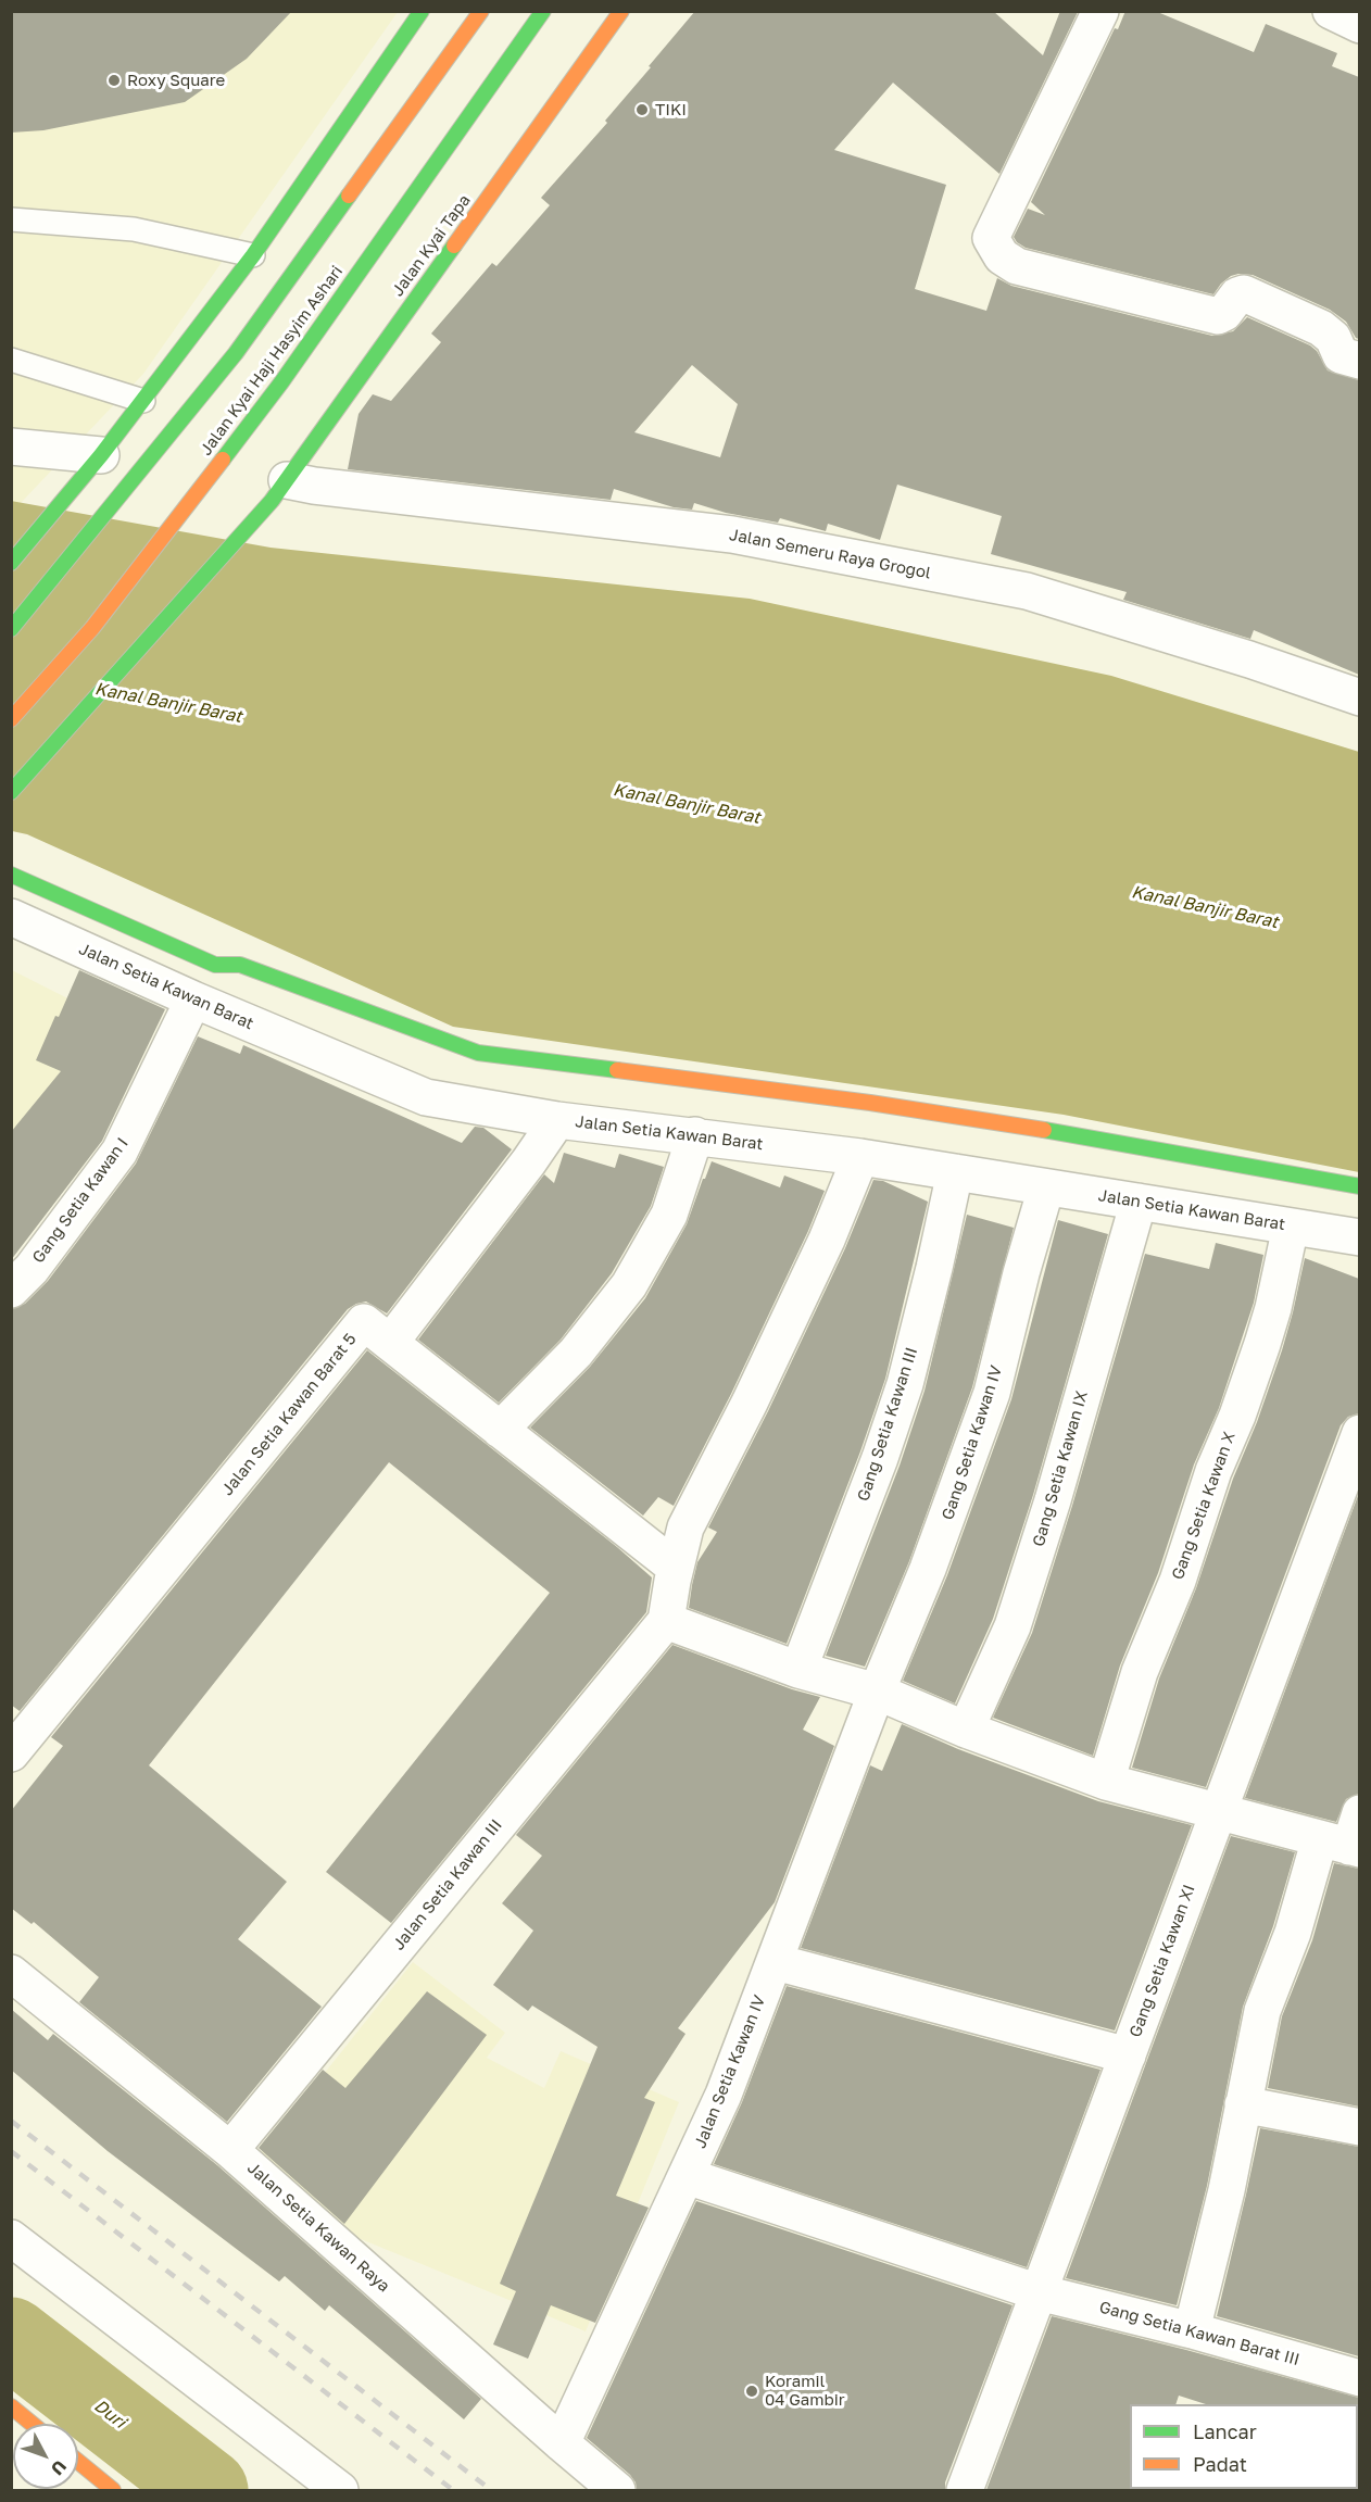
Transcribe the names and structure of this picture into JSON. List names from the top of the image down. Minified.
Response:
{"streets":{"main road":["Jalan Kyai Tapa","Jalan Kyai Haji Hasyim Ashari"],"street":["Jalan Semeru Raya Grogol","Jalan Setia Kawan Barat","Gang Setia Kawan I","Jalan Setia Kawan Barat 5","Gang Setia Kawan III","Gang Setia Kawan IV","Gang Setia Kawan IX","Gang Setia Kawan X","Jalan Setia Kawan III","Gang Setia Kawan XI","Jalan Setia Kawan IV","Jalan Setia Kawan Raya","Gang Setia Kawan Barat III"]},"crossings":[["Jalan Kyai Tapa","Jalan Semeru Raya Grogol"],["Jalan Setia Kawan Barat","Gang Setia Kawan I"],["Jalan Setia Kawan Barat","Gang Setia Kawan III"],["Jalan Setia Kawan Barat","Gang Setia Kawan IV"],["Jalan Setia Kawan Barat","Gang Setia Kawan IX"],["Jalan Setia Kawan Barat","Gang Setia Kawan X"],["Gang Setia Kawan IV","Jalan Setia Kawan IV"],["Jalan Setia Kawan III","Jalan Setia Kawan Raya"],["Gang Setia Kawan XI","Gang Setia Kawan Barat III"],["Jalan Setia Kawan IV","Jalan Setia Kawan Raya"],["Jalan Setia Kawan IV","Gang Setia Kawan Barat III"]],"water":["Kanal Banjir Barat","Duri"],"places":["Roxy Square","TIKI","Koramil 04 Gambir"],"legend":["Lancar","Padat"],"north":"bottom right"}
